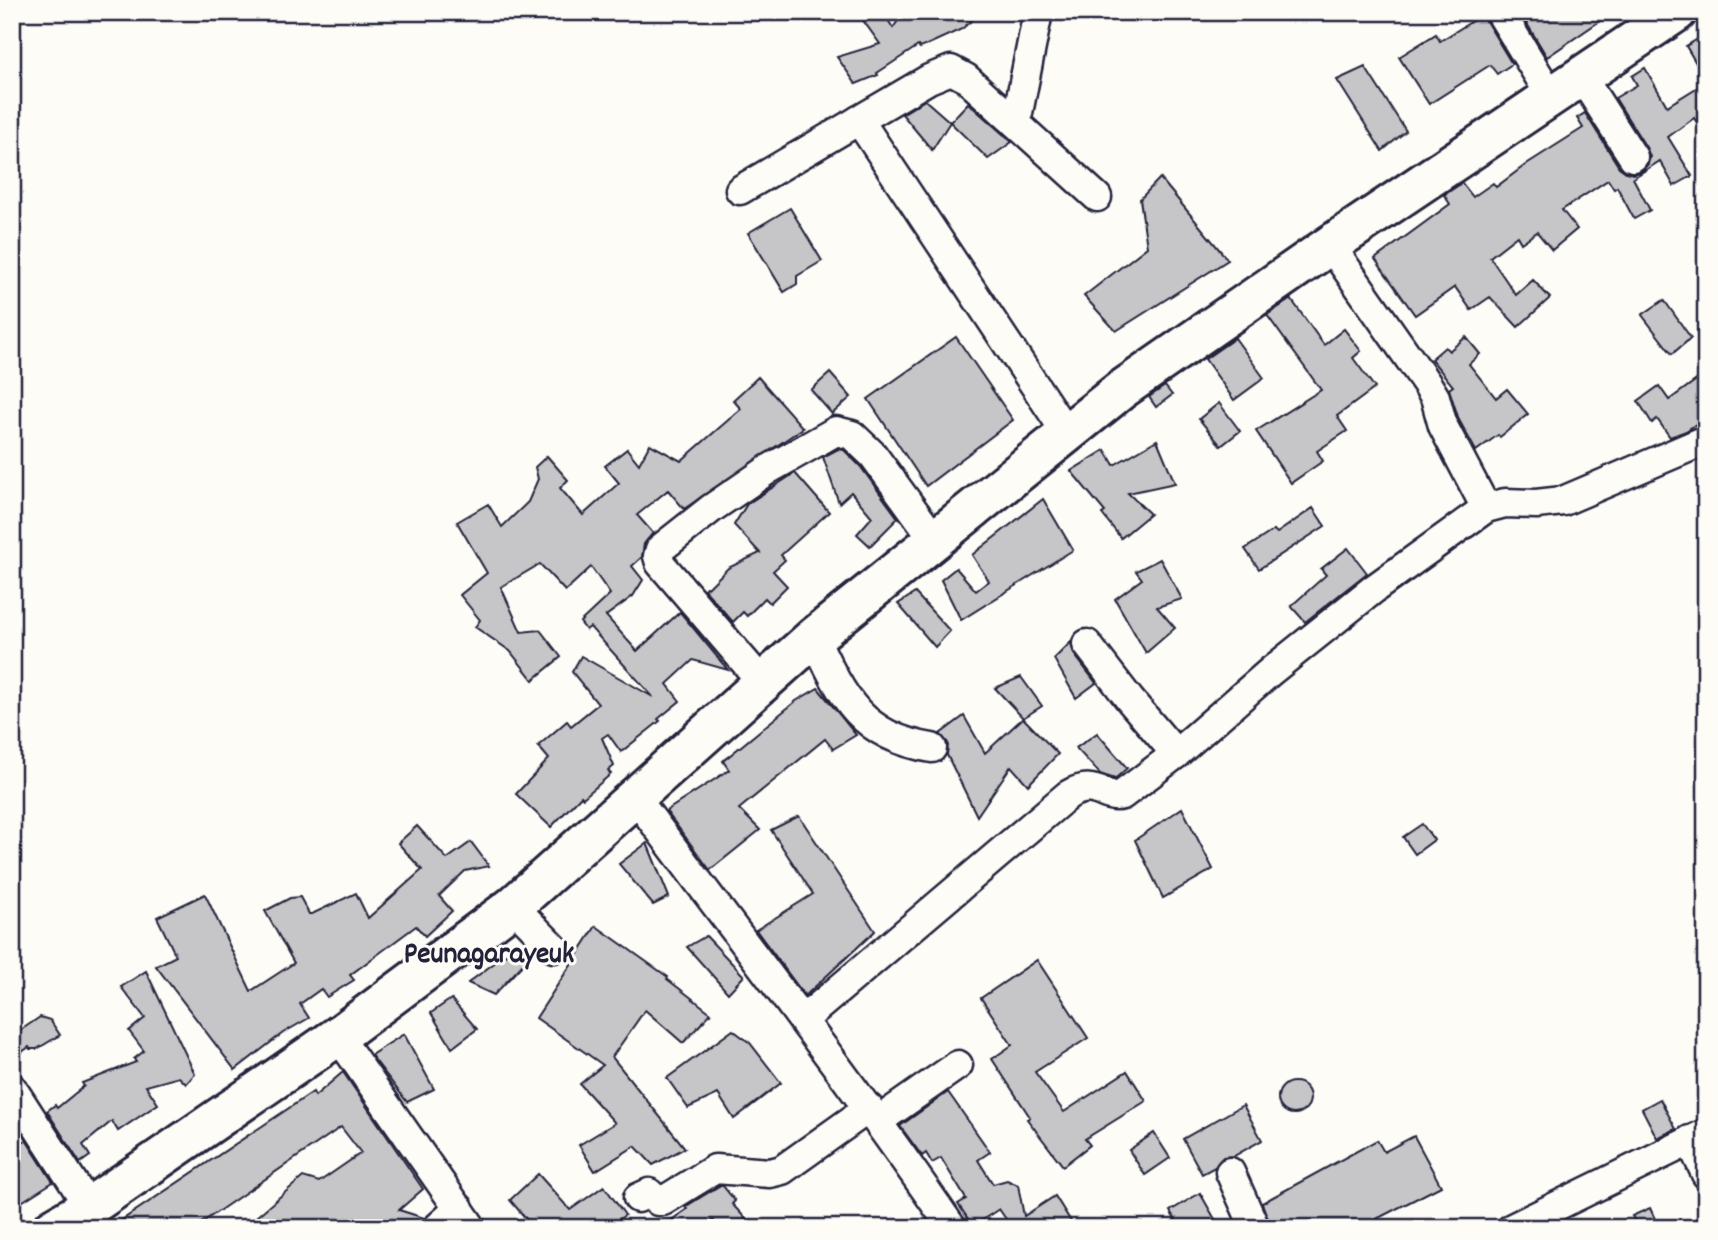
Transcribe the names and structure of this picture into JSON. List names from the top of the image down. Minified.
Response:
{"districts":["Peunagarayeuk"]}
